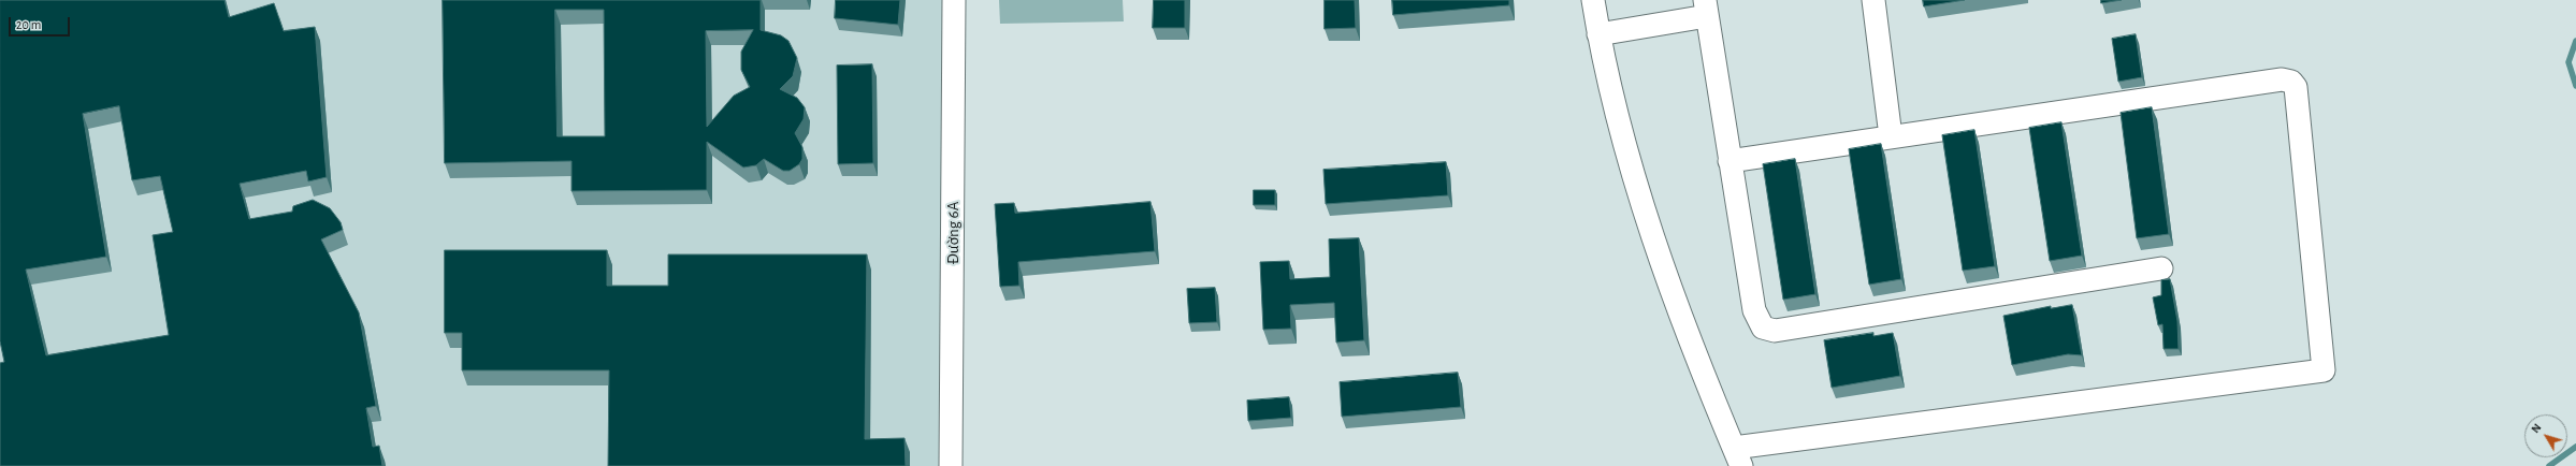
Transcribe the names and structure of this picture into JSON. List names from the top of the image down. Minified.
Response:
{"streets":{"street":["Đường 6A"]},"scale_bar":"20 m","north":"top left"}
